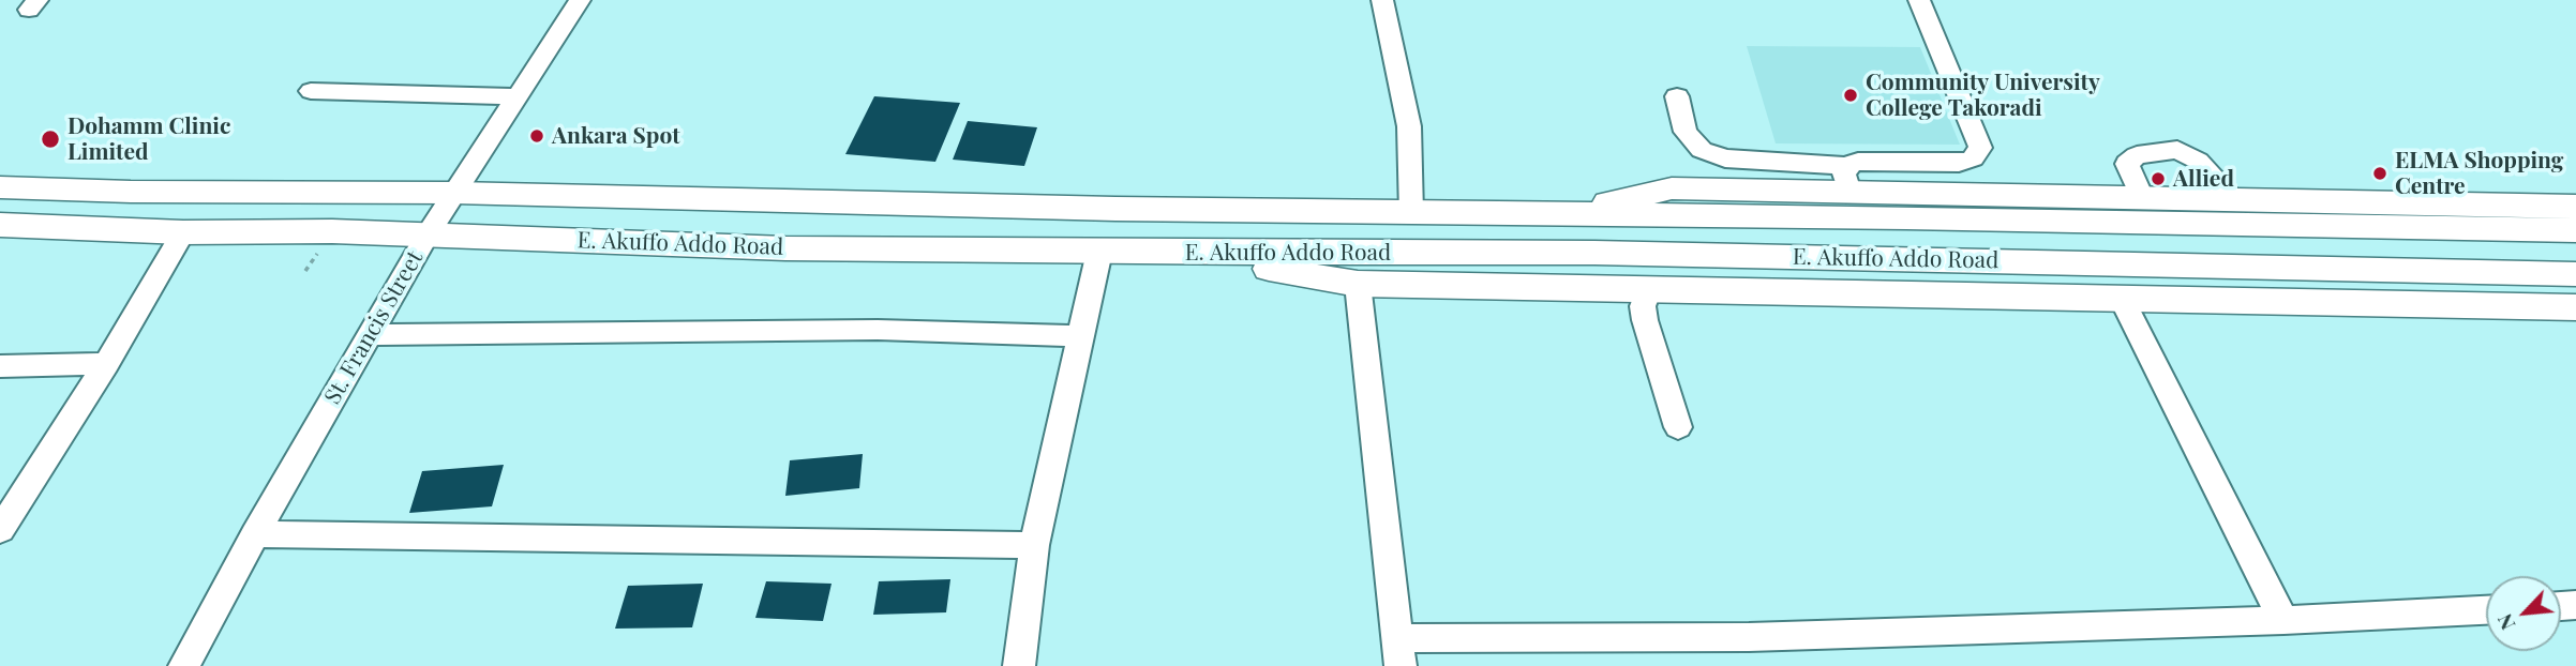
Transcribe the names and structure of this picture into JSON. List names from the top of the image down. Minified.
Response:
{"streets":{"main road":["E. Akuffo Addo Road"],"street":["St. Francis Street"]},"crossings":[["E. Akuffo Addo Road","St. Francis Street"]],"places":["Community University College Takoradi","Ankara Spot","Dohamm Clinic Limited","ELMA Shopping Centre","Allied"],"north":"bottom left"}
